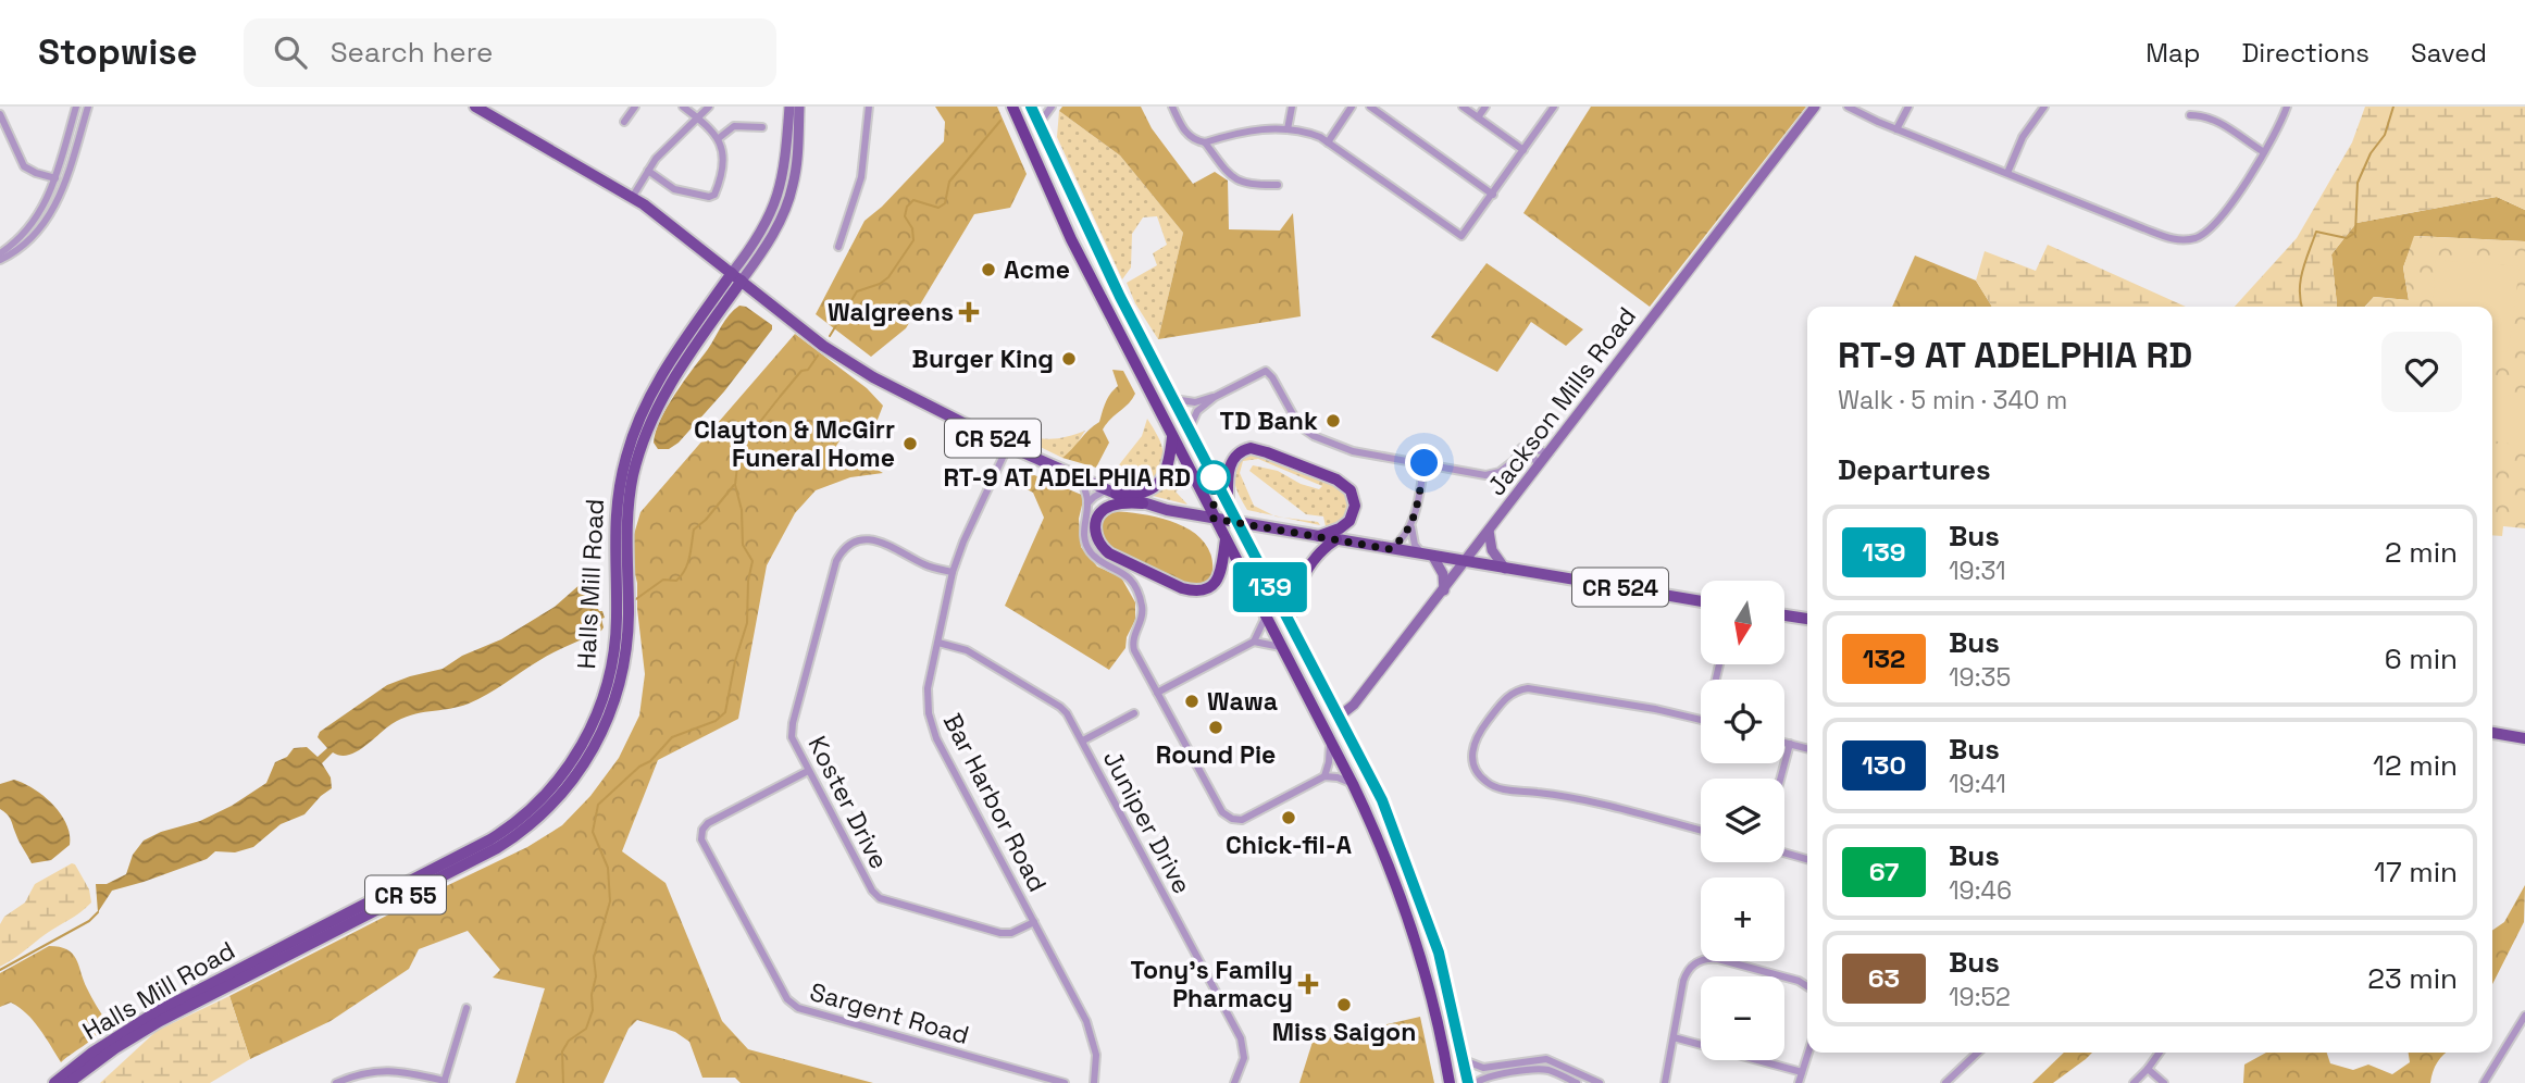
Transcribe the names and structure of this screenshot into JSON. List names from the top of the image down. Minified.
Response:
{"streets":{"main road":["Jackson Mills Road","CR 524","Halls Mill Road","CR 55"],"street":["Koster Drive","Bar Harbor Road","Juniper Drive","Sargent Road"]},"crossings":[["Jackson Mills Road","CR 524"],["CR 524","Halls Mill Road"],["CR 524","Bar Harbor Road"],["Koster Drive","Bar Harbor Road"],["Koster Drive","Sargent Road"],["Bar Harbor Road","Juniper Drive"]],"places":{"other":["Acme","Burger King","TD Bank","Clayton & McGirr Funeral Home","RT-9 AT ADELPHIA RD","Wawa","Round Pie","Chick-fil-A","Miss Saigon"],"health":["Walgreens","Tony's Family Pharmacy"]},"lines":["bus line 139"],"north":"bottom","page":{"header":"Stopwise","search":"Search here","nav":["Map","Directions","Saved"],"on_map":"139","heading":[["RT-9 AT ADELPHIA RD","Walk · 5 min · 340 m"],"Departures"],"list":[{"mark":"139","name":"Bus","note":"19:31","value":"2 min"},{"mark":"132","name":"Bus","note":"19:35","value":"6 min"},{"mark":"130","name":"Bus","note":"19:41","value":"12 min"},{"mark":"67","name":"Bus","note":"19:46","value":"17 min"},{"mark":"63","name":"Bus","note":"19:52","value":"23 min"}],"map_buttons":["+","−"]}}
